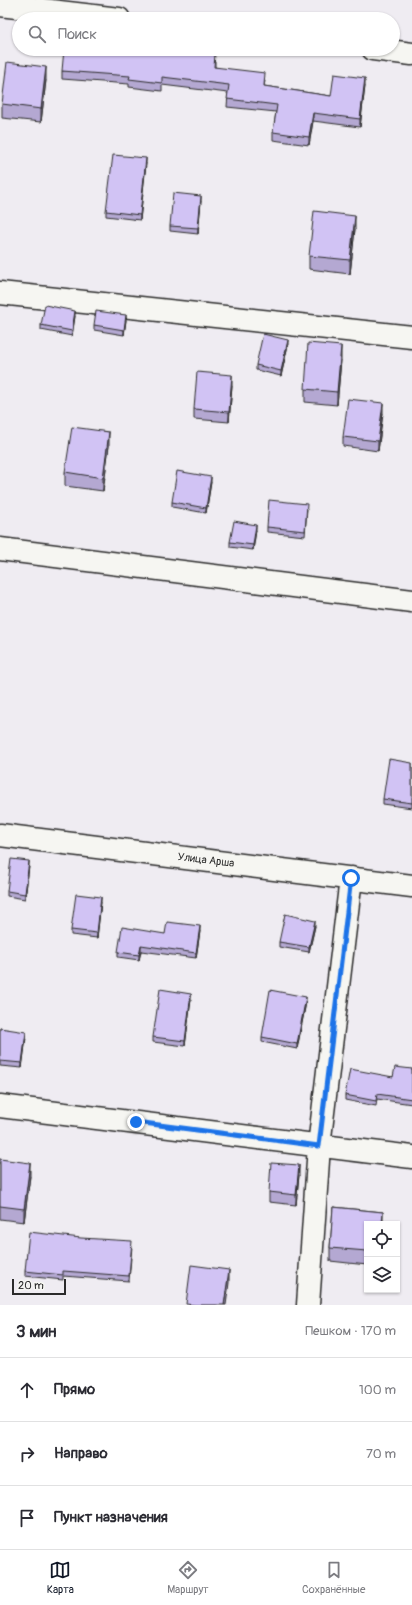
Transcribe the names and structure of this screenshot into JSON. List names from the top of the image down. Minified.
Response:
{"streets":{"street":["Улица Арша"]},"scale_bar":"20 m","page":{"search":"Поиск","scale":"20 m","heading":["3 мин","Пешком · 170 m"],"list":[["Прямо","100 m"],["Направо","70 m"],"Пункт назначения"],"nav":["Карта","Маршрут","Сохранённые"]}}
